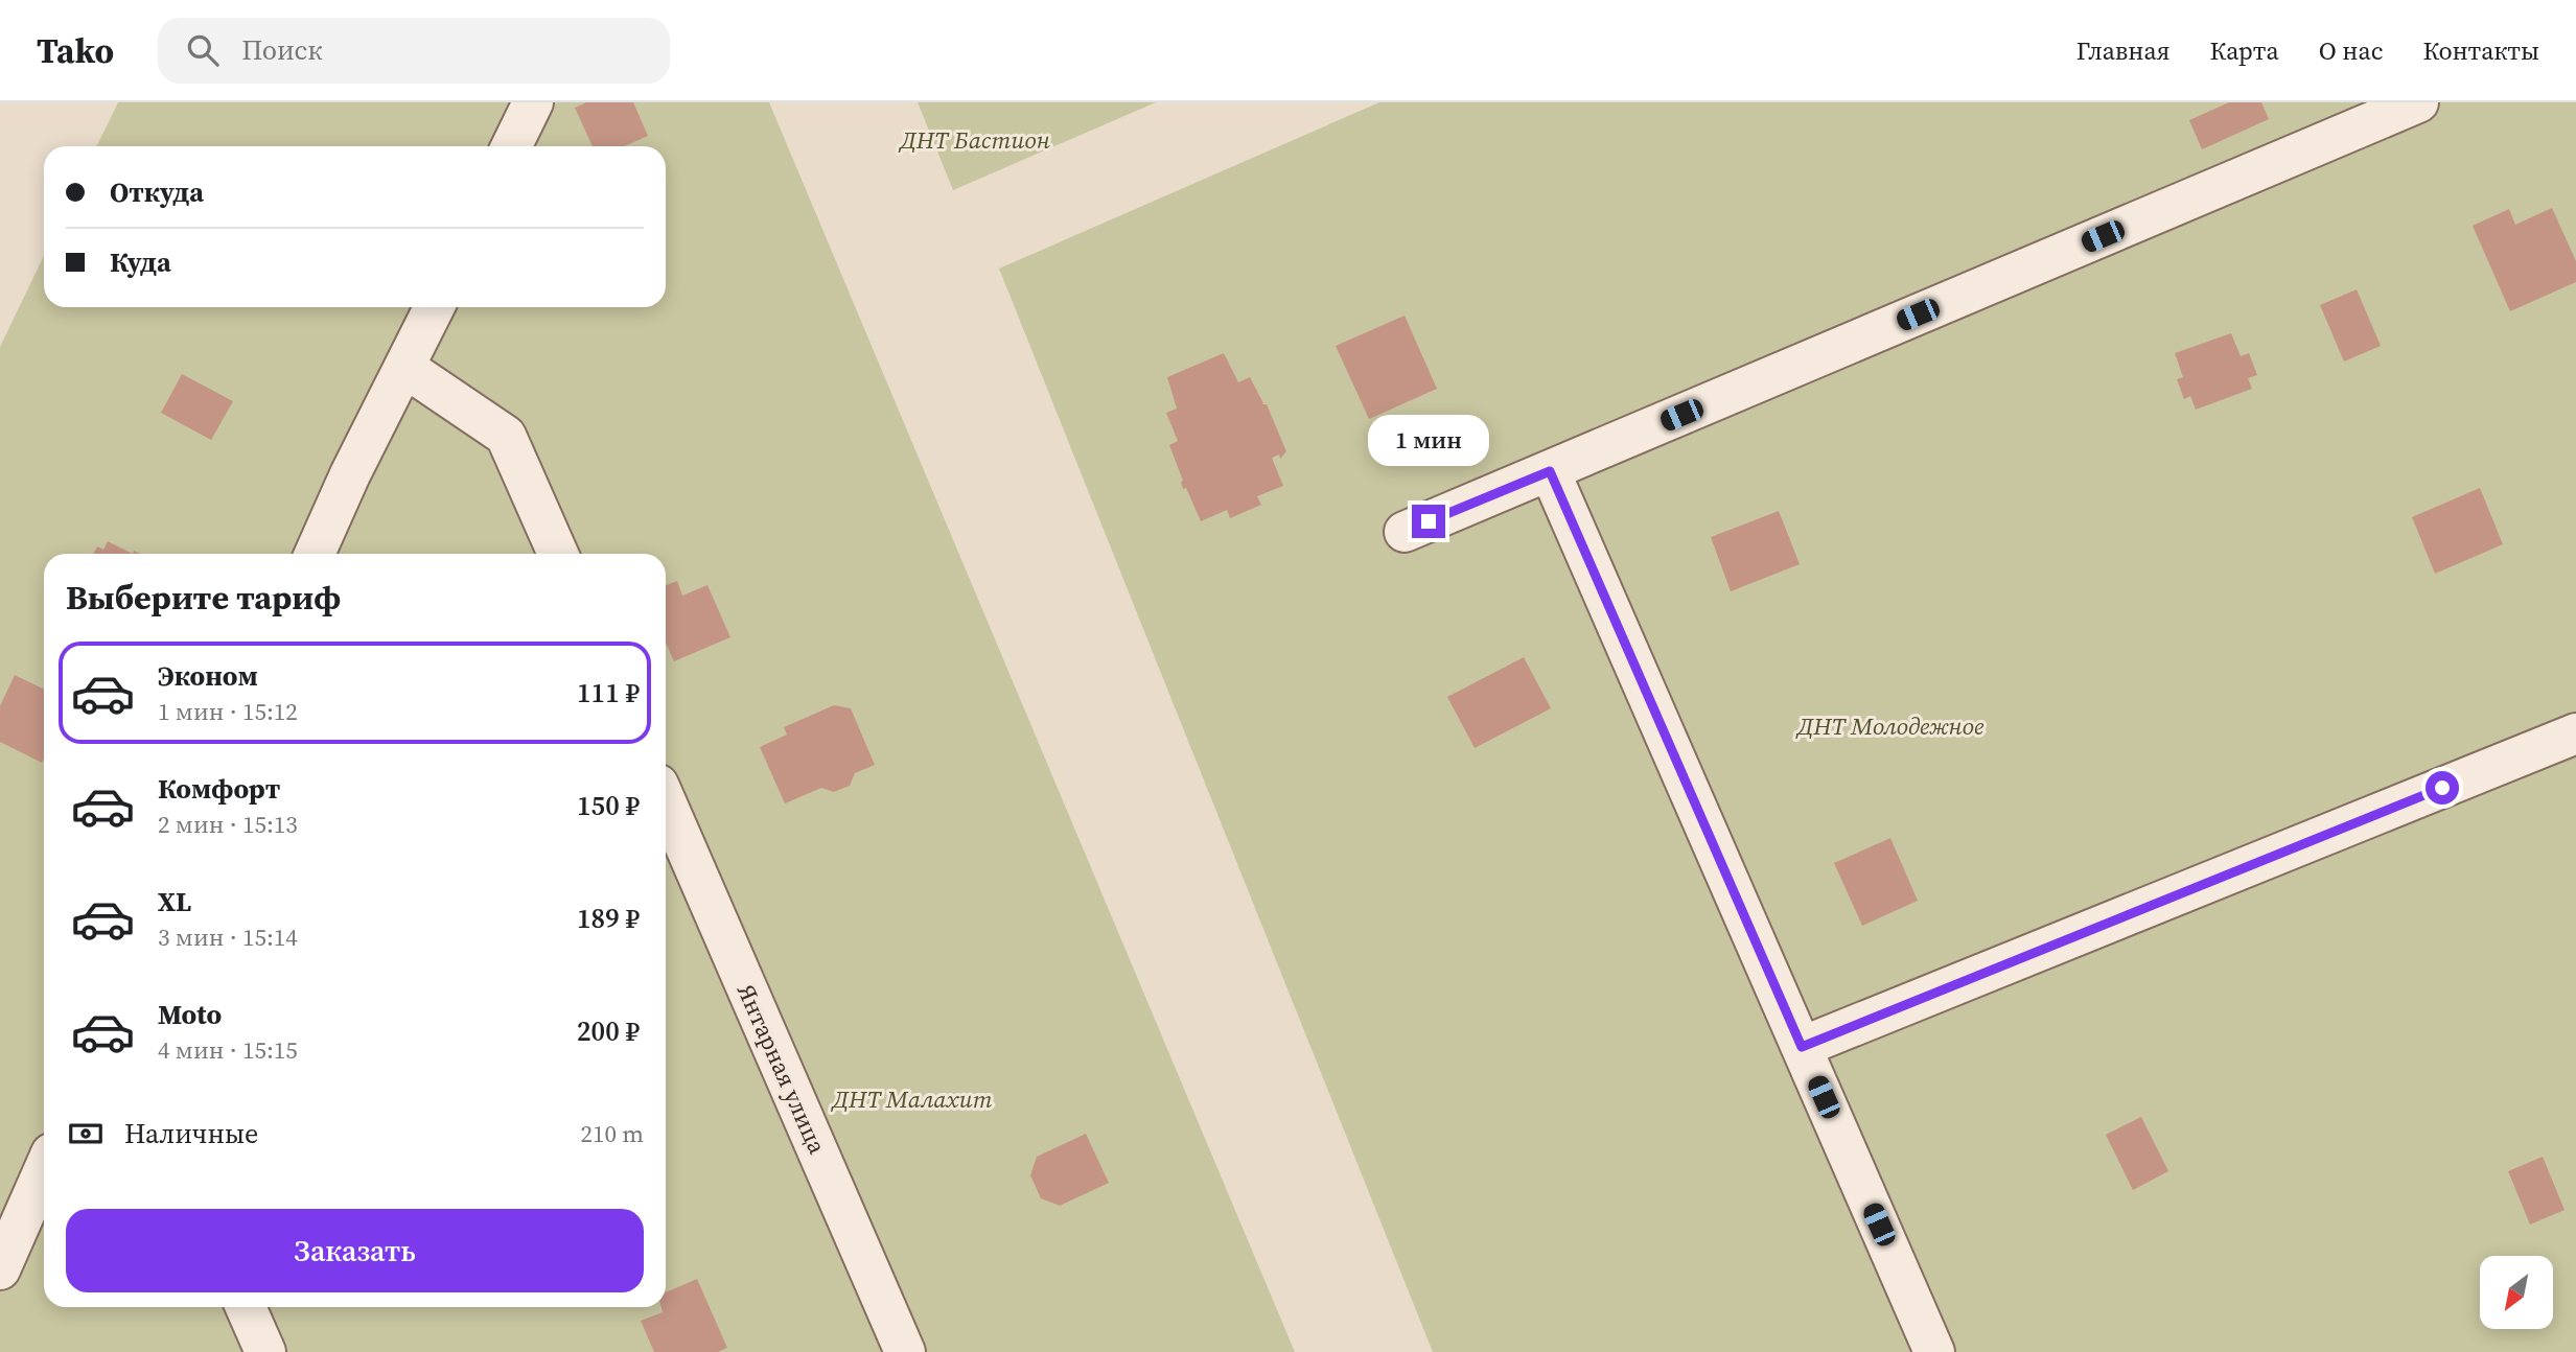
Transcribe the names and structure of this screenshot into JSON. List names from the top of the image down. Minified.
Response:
{"streets":{"street":["Янтарная улица"]},"parks":["ДНТ Бастион","ДНТ Молодежное","ДНТ Малахит"],"north":"bottom left","page":{"header":"Tako","search":"Поиск","nav":["Главная","Карта","О нас","Контакты"],"banner":["Откуда","Куда"],"bubble":"1 мин","heading":"Выберите тариф","list":[{"name":"Эконом","note":"1 мин · 15:12","value":"111 ₽"},{"name":"Комфорт","note":"2 мин · 15:13","value":"150 ₽"},{"name":"XL","note":"3 мин · 15:14","value":"189 ₽"},{"name":"Moto","note":"4 мин · 15:15","value":"200 ₽"}],"pay":["Наличные","210 m"],"buttons":"Заказать"}}
